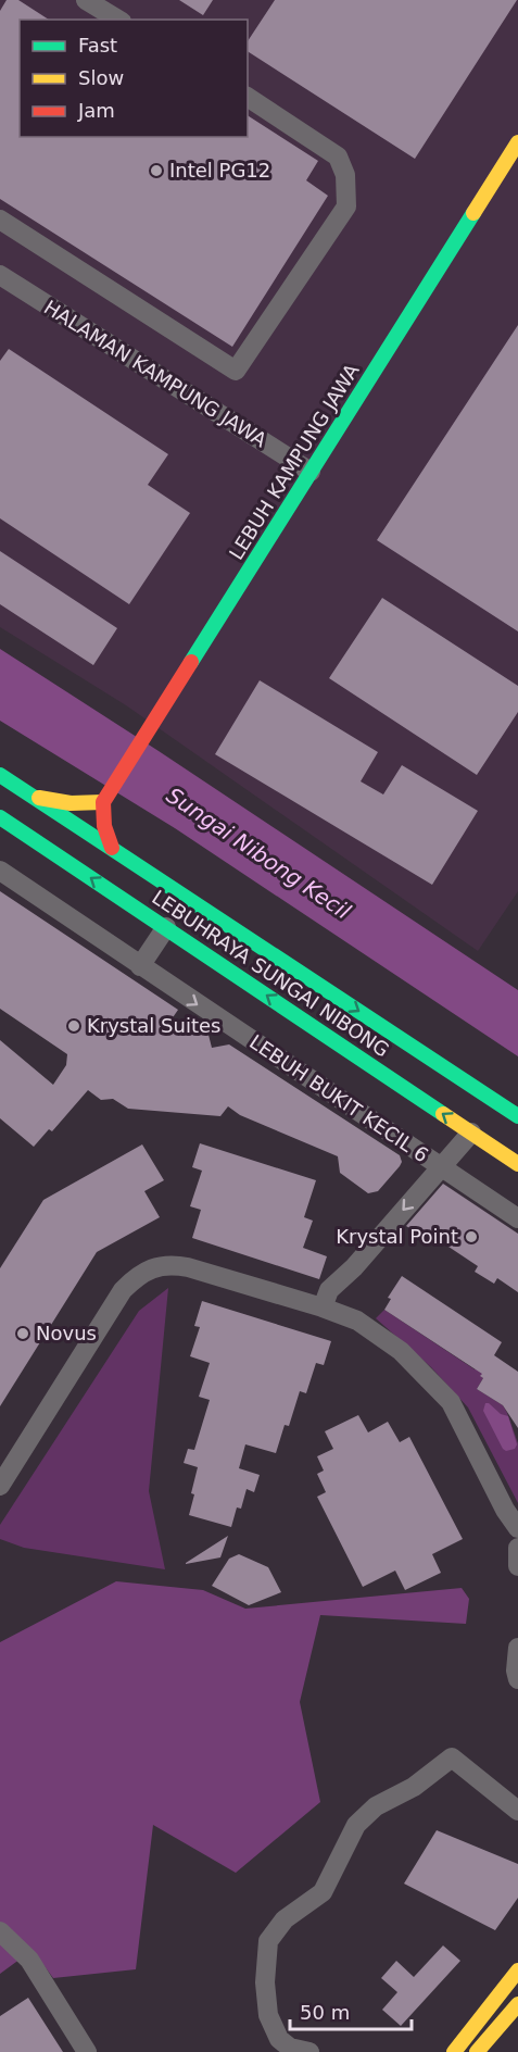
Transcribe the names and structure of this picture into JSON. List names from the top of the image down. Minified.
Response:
{"streets":{"main road":["LEBUH KAMPUNG JAWA","LEBUHRAYA SUNGAI NIBONG"],"street":["HALAMAN KAMPUNG JAWA","LEBUH BUKIT KECIL 6"]},"crossings":[["HALAMAN KAMPUNG JAWA","LEBUH KAMPUNG JAWA"]],"one_way":["LEBUH BUKIT KECIL 6"],"water":["Sungai Nibong Kecil"],"places":["Intel PG12","Krystal Suites","Krystal Point","Novus"],"legend":["Fast","Slow","Jam"],"scale_bar":"50 m"}
